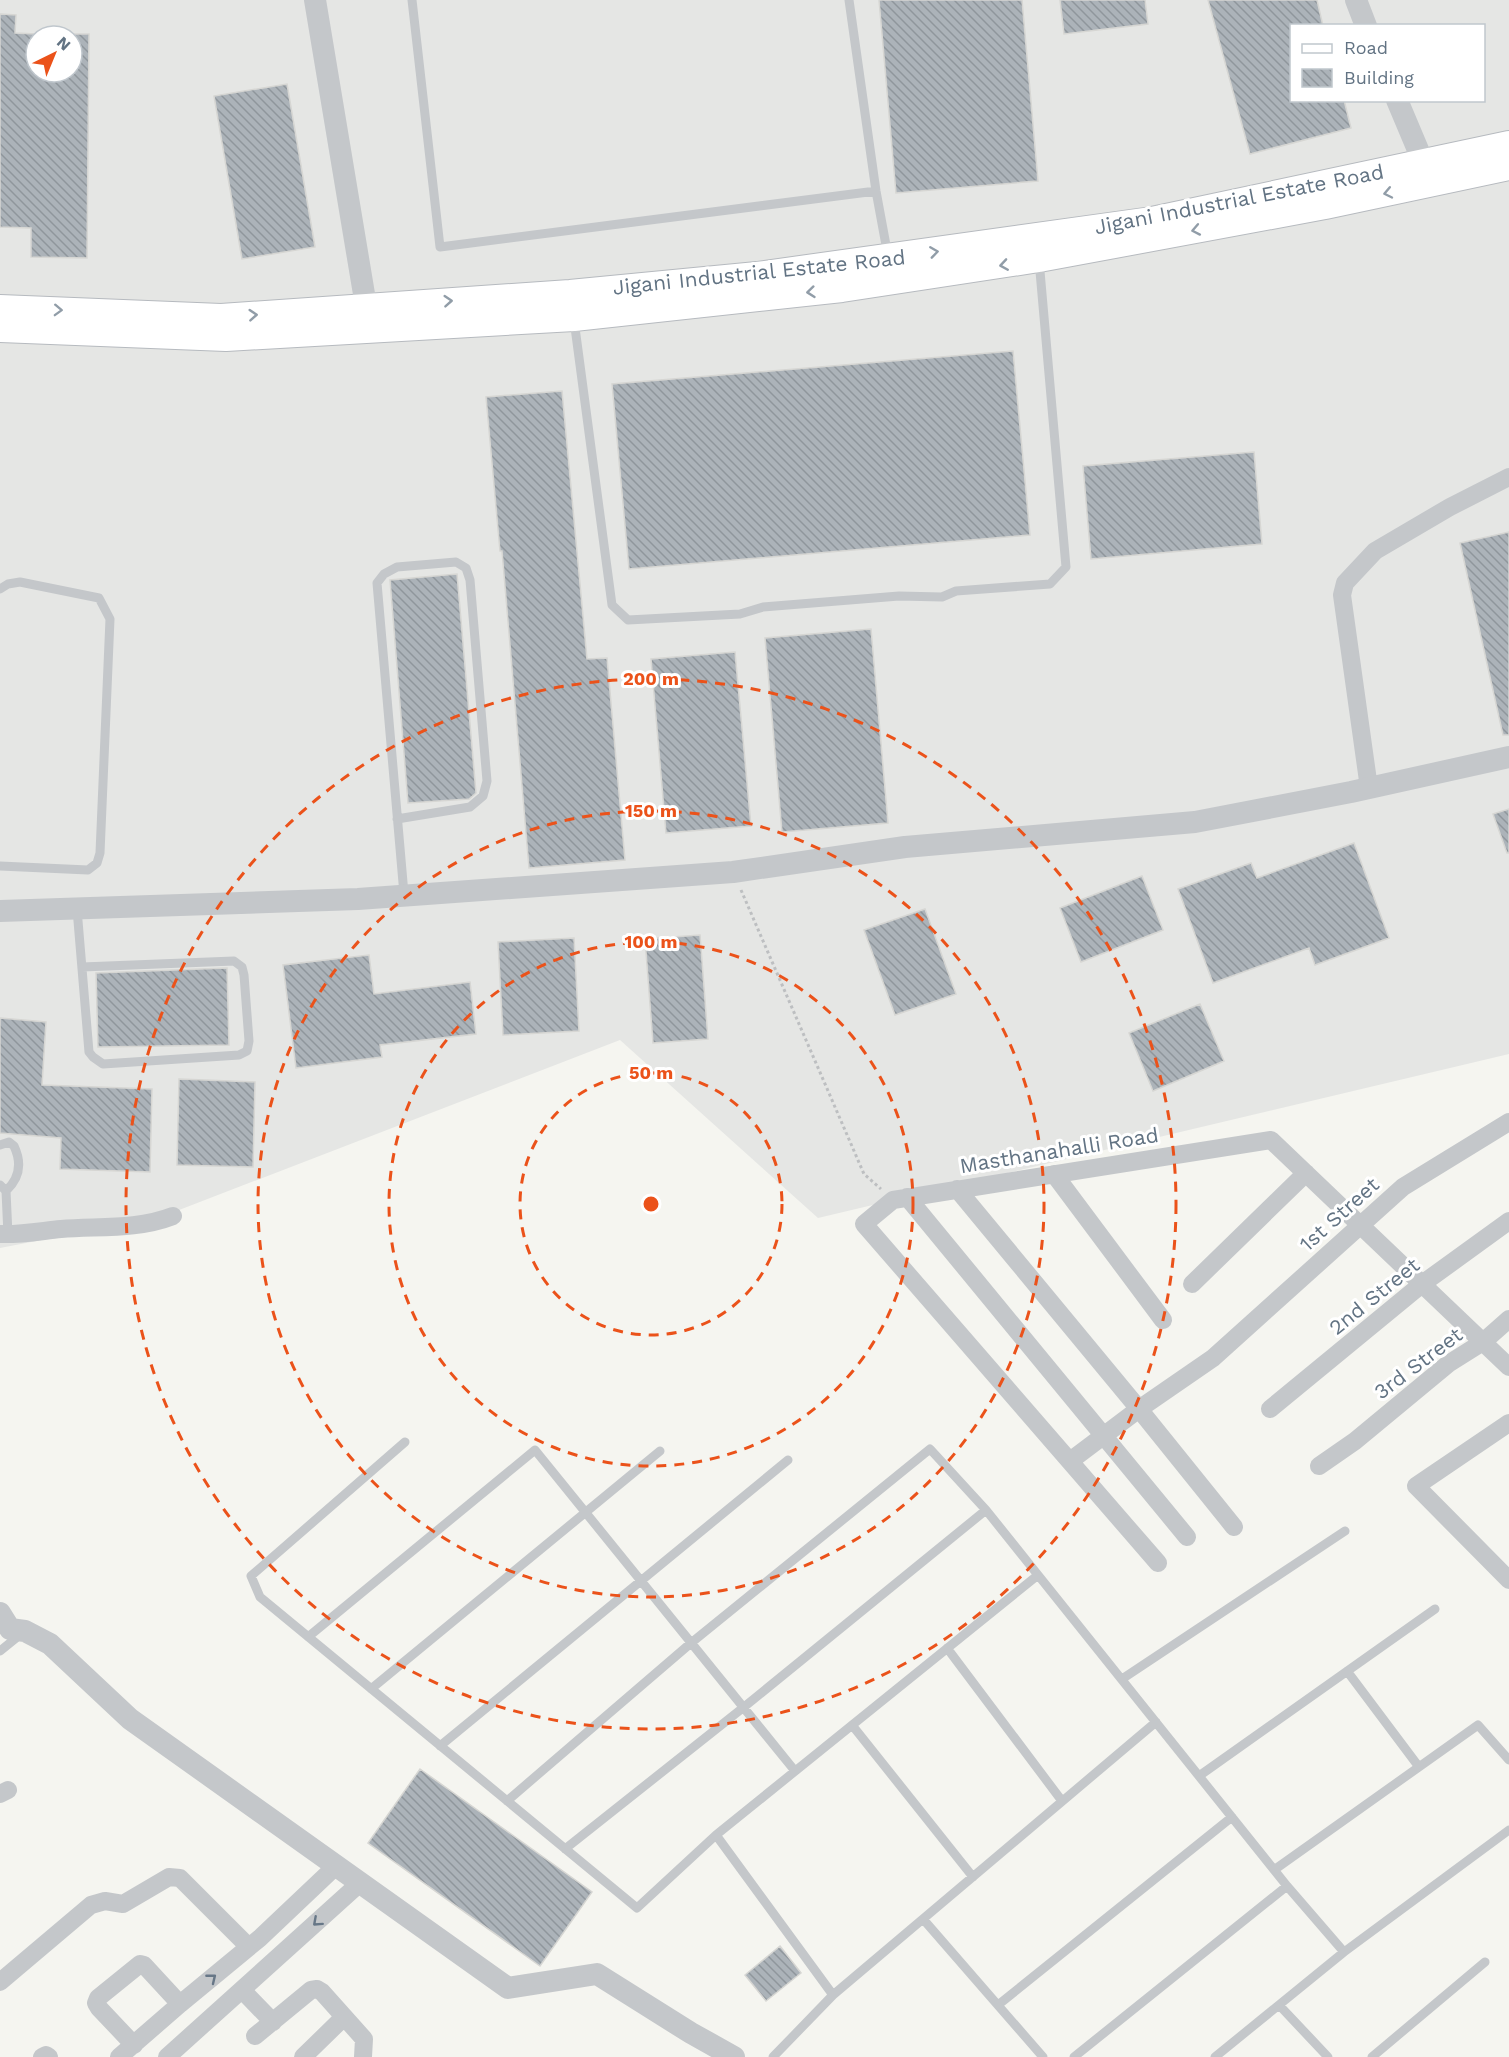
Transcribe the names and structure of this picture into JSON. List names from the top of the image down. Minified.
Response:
{"streets":{"main road":["Jigani Industrial Estate Road"],"street":["Masthanahalli Road","1st Street","2nd Street","3rd Street"]},"crossings":[["Masthanahalli Road","1st Street"],["Masthanahalli Road","2nd Street"],["Masthanahalli Road","3rd Street"]],"legend":["Road","Building"],"north":"top right","rings":["200 m","150 m","100 m","50 m"]}
